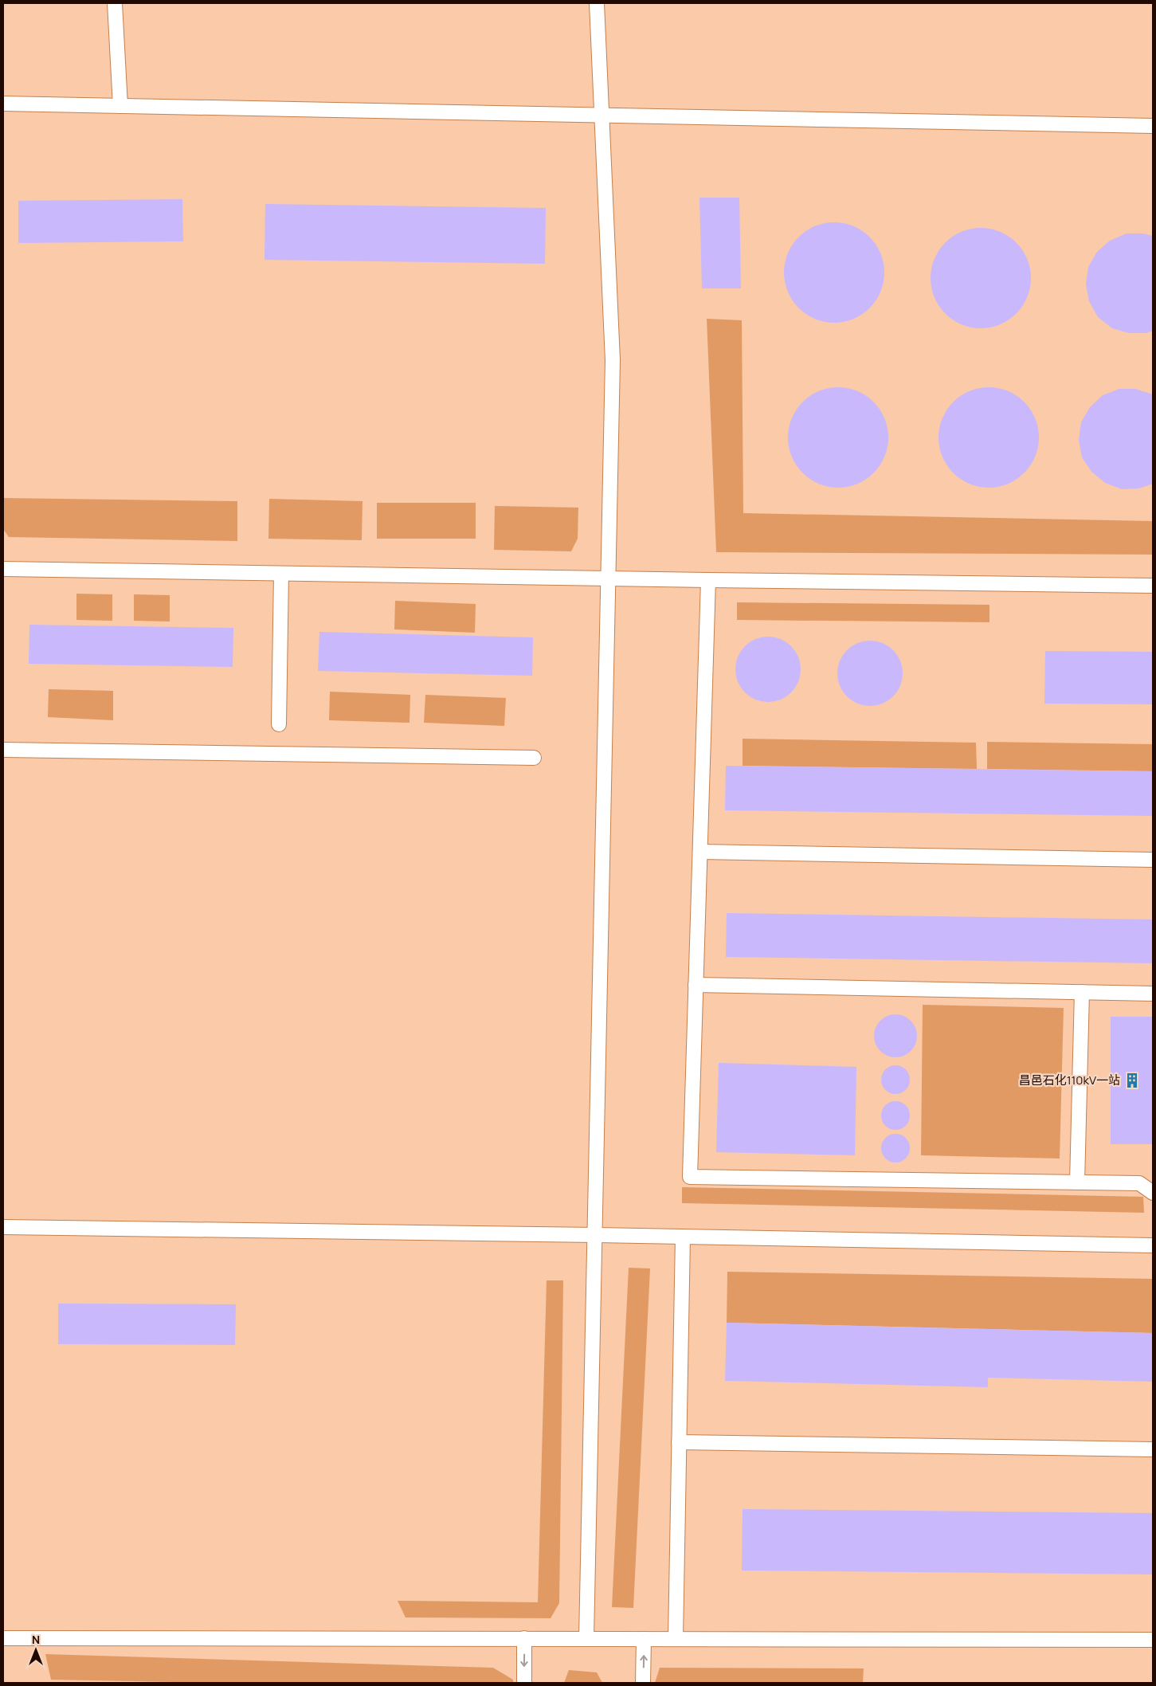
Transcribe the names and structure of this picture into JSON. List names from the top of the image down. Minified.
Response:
{"places":{"building":["昌邑石化110kV一站"]},"north":"top"}
